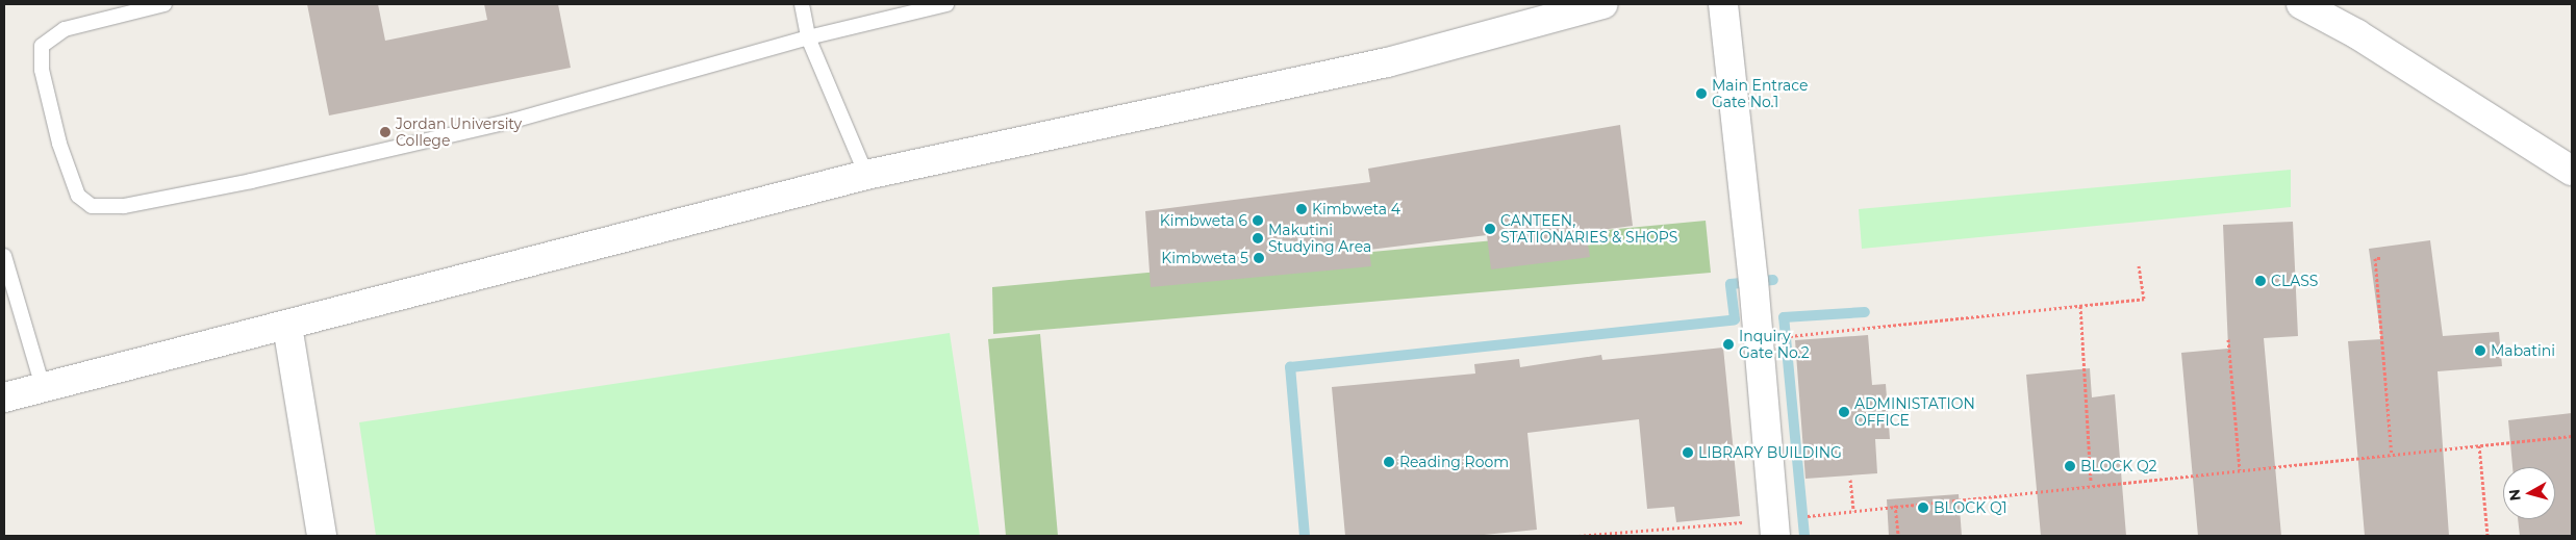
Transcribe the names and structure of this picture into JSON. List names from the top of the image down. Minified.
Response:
{"places":["Main Entrace Gate No.1","Jordan University College","Kimbweta 4","Kimbweta 6","CANTEEN, STATIONARIES & SHOPS","Makutini Studying Area","Kimbweta 5","CLASS","Inquiry Gate No.2","Mabatini","ADMINISTATION OFFICE","LIBRARY BUILDING","Reading Room","BLOCK Q2","BLOCK Q1"],"north":"left"}
